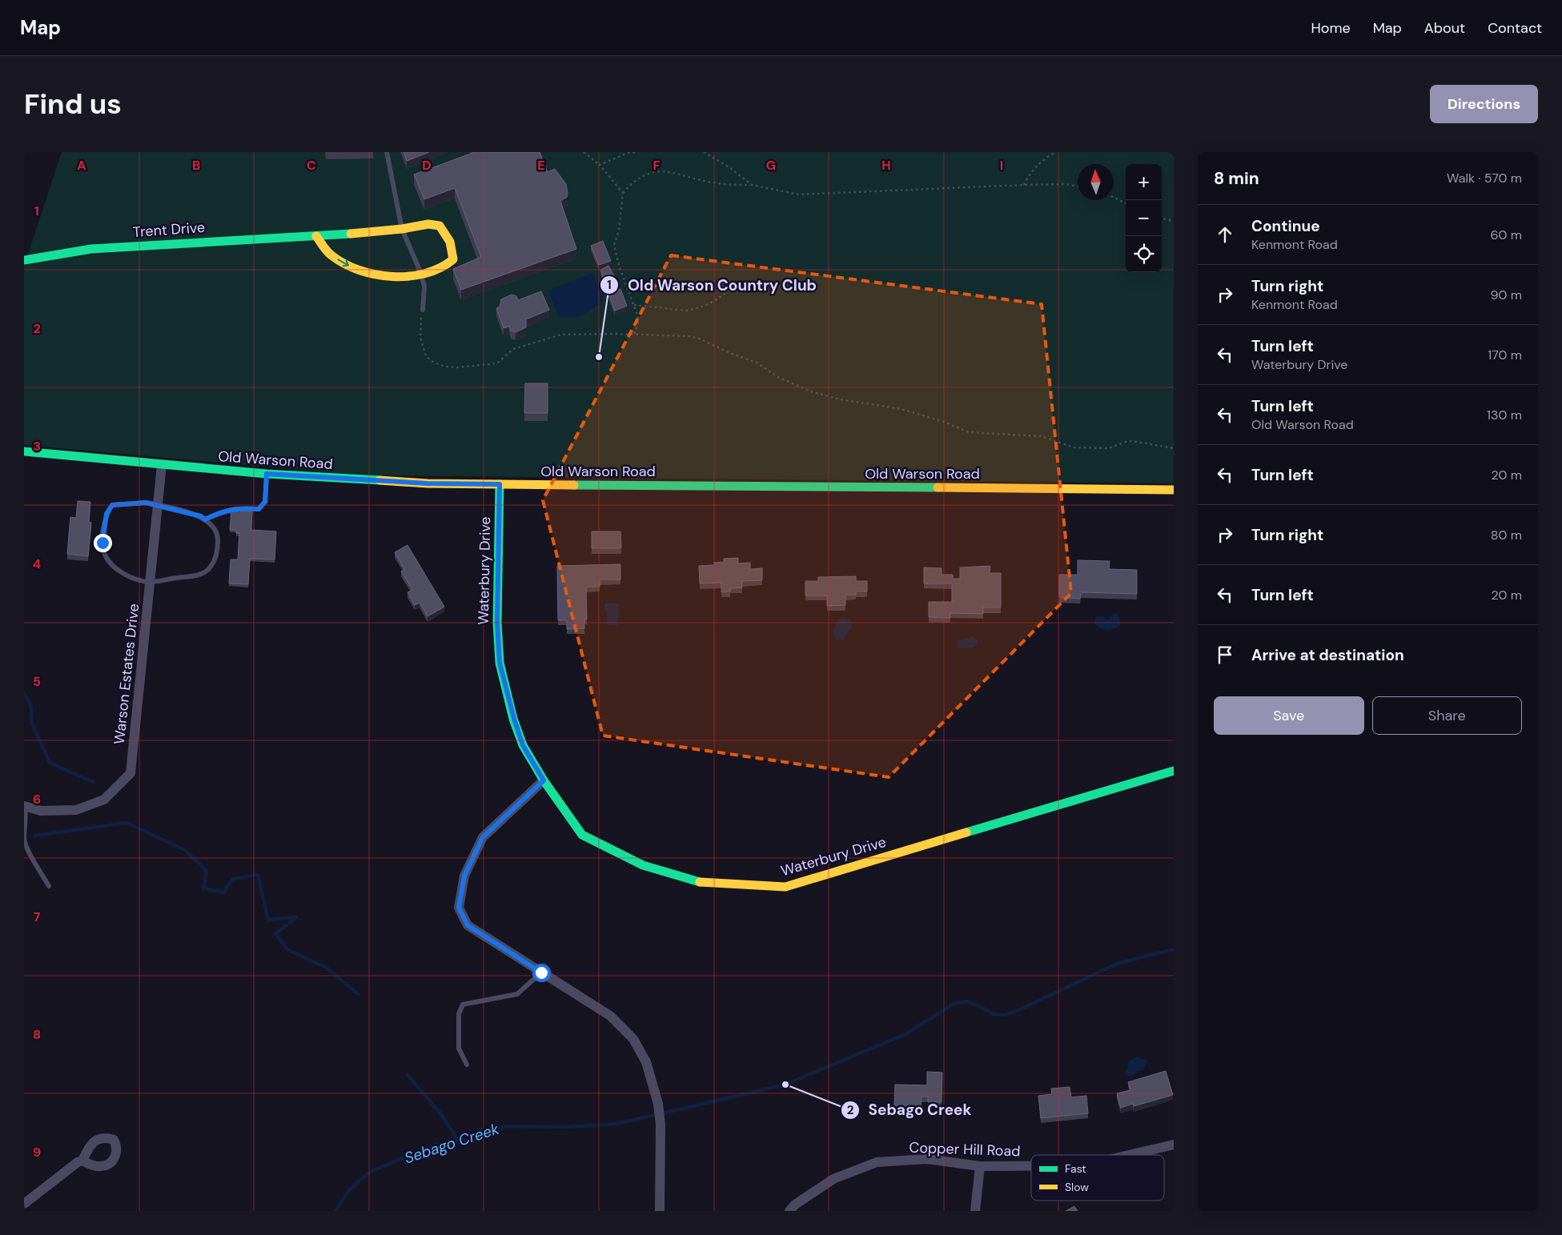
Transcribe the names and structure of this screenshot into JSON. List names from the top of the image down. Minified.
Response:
{"streets":{"street":["Trent Drive","Old Warson Road","Waterbury Drive","Warson Estates Drive","Copper Hill Road"]},"crossings":[["Old Warson Road","Waterbury Drive"],["Old Warson Road","Warson Estates Drive"]],"water":["Sebago Creek"],"places":["Old Warson Country Club","Sebago Creek"],"legend":["Fast","Slow"],"north":"top","page":{"header":"Map","nav":["Home","Map","About","Contact"],"buttons":["Directions",["Save","Share"]],"title":"Find us","heading":["8 min","Walk · 570 m"],"map_buttons":["+","−"],"list":[["Continue","Kenmont Road","60 m"],["Turn right","Kenmont Road","90 m"],["Turn left","Waterbury Drive","170 m"],["Turn left","Old Warson Road","130 m"],["Turn left","20 m"],["Turn right","80 m"],["Turn left","20 m"],"Arrive at destination"]},"grid":{"columns":["A","B","C","D","E","F","G","H","I"],"rows":["1","2","3","4","5","6","7","8","9"]}}
